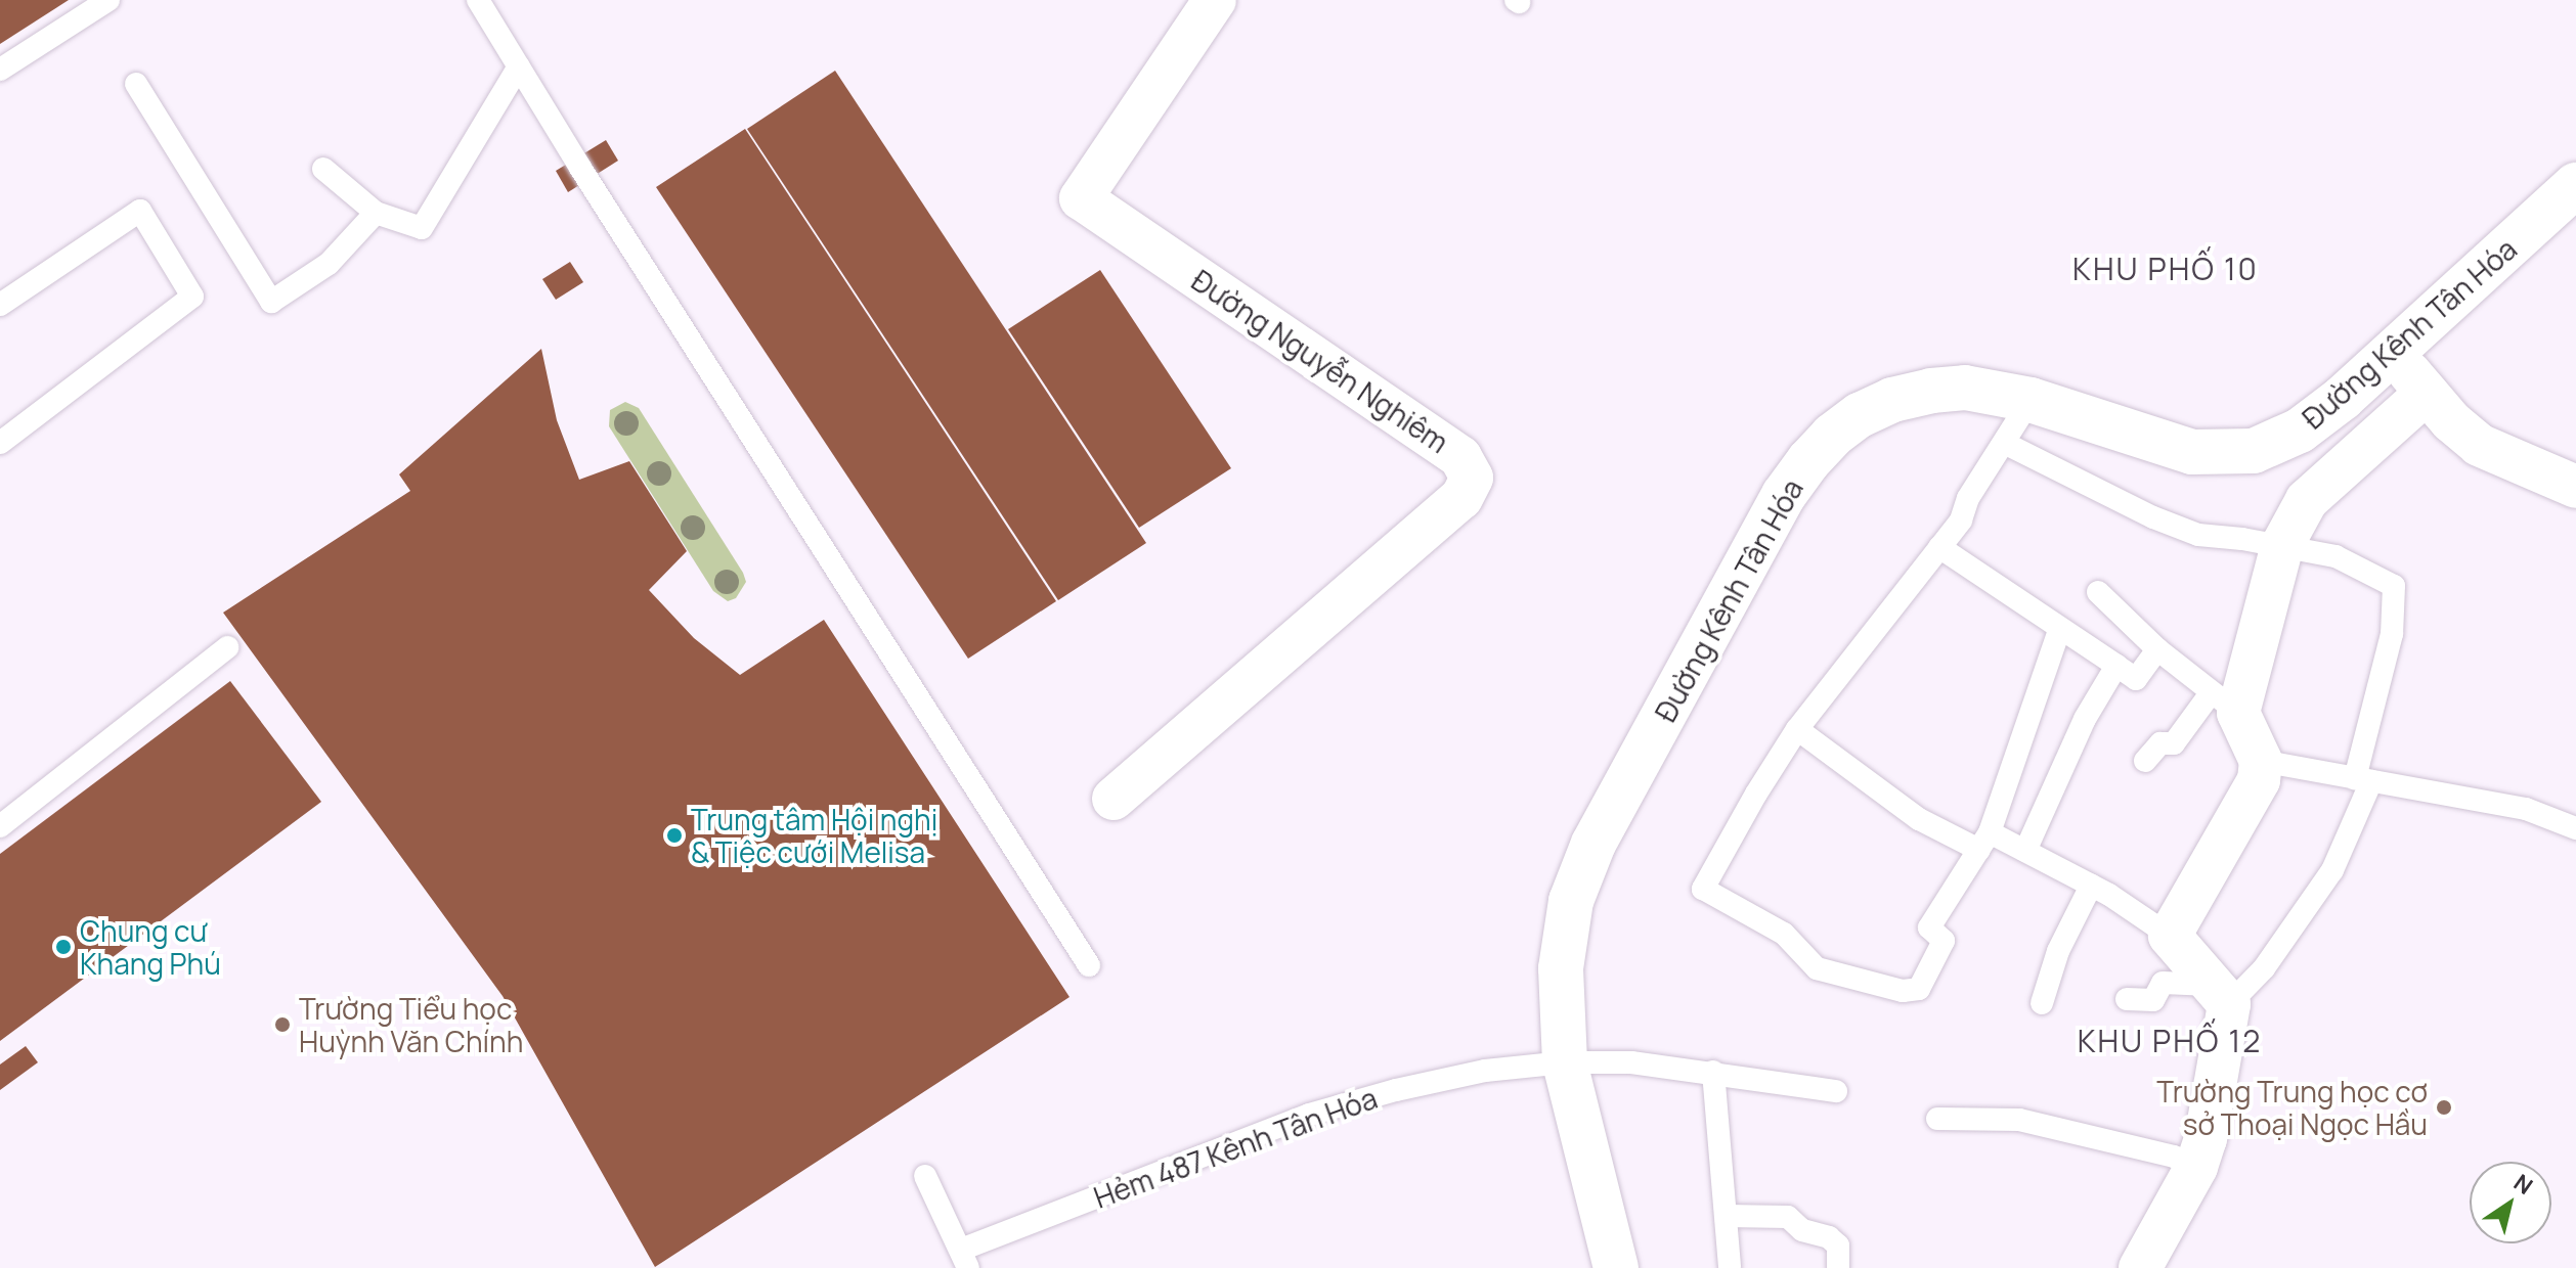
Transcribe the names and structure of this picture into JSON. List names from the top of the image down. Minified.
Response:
{"streets":{"street":["Đường Kênh Tân Hóa","Đường Nguyễn Nghiêm"],"lane":["Hẻm 487 Kênh Tân Hóa"]},"crossings":[["Đường Kênh Tân Hóa","Hẻm 487 Kênh Tân Hóa"]],"districts":["KHU PHỐ 10","KHU PHỐ 12"],"places":["Trung tâm Hội nghị & Tiệc cưới Melisa","Chung cư Khang Phú","Trường Tiểu học Huỳnh Văn Chính","Trường Trung học cơ sở Thoại Ngọc Hầu"],"north":"top right"}
